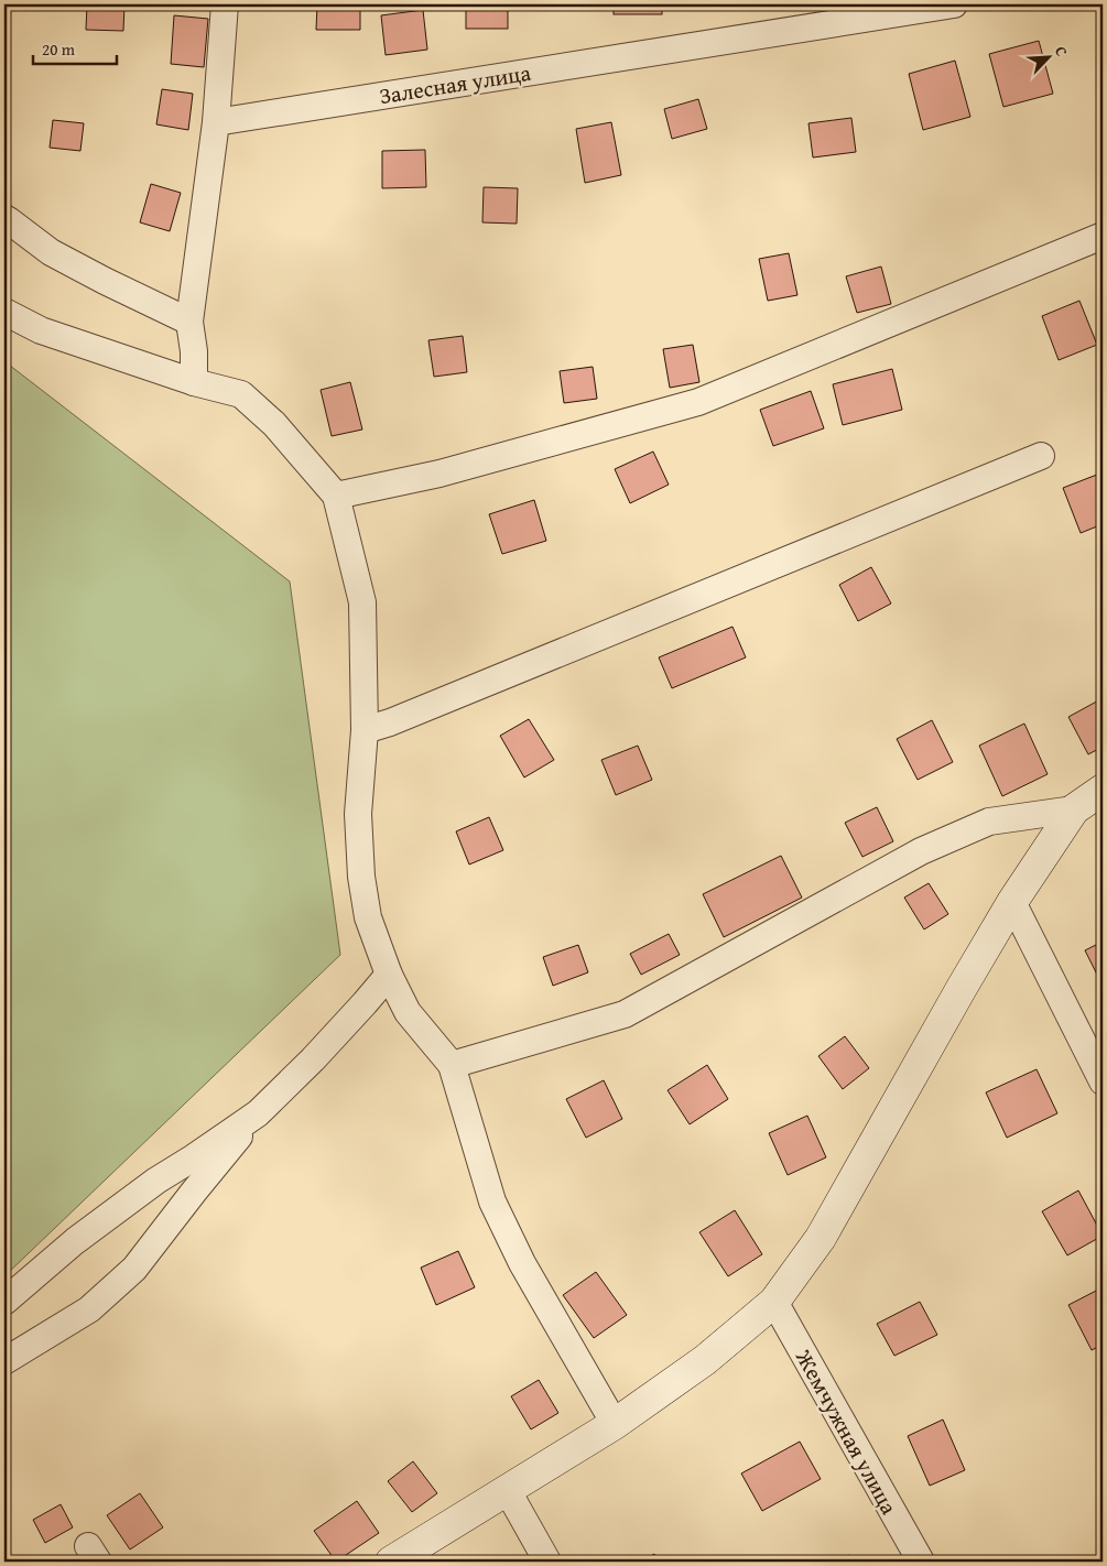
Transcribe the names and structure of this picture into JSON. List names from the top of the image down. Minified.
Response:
{"streets":{"street":["Залесная улица","Жемчужная улица"]},"scale_bar":"20 m","north":"top right"}
